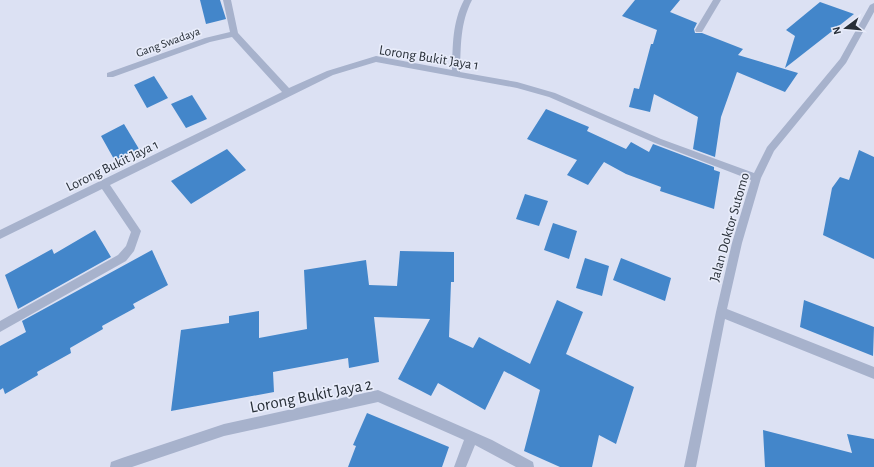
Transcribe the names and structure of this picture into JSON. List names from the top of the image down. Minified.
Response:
{"streets":{"street":["Gang Swadaya","Lorong Bukit Jaya 1","Jalan Doktor Sutomo","Lorong Bukit Jaya 2"]},"crossings":[["Lorong Bukit Jaya 1","Jalan Doktor Sutomo"]],"north":"left"}
